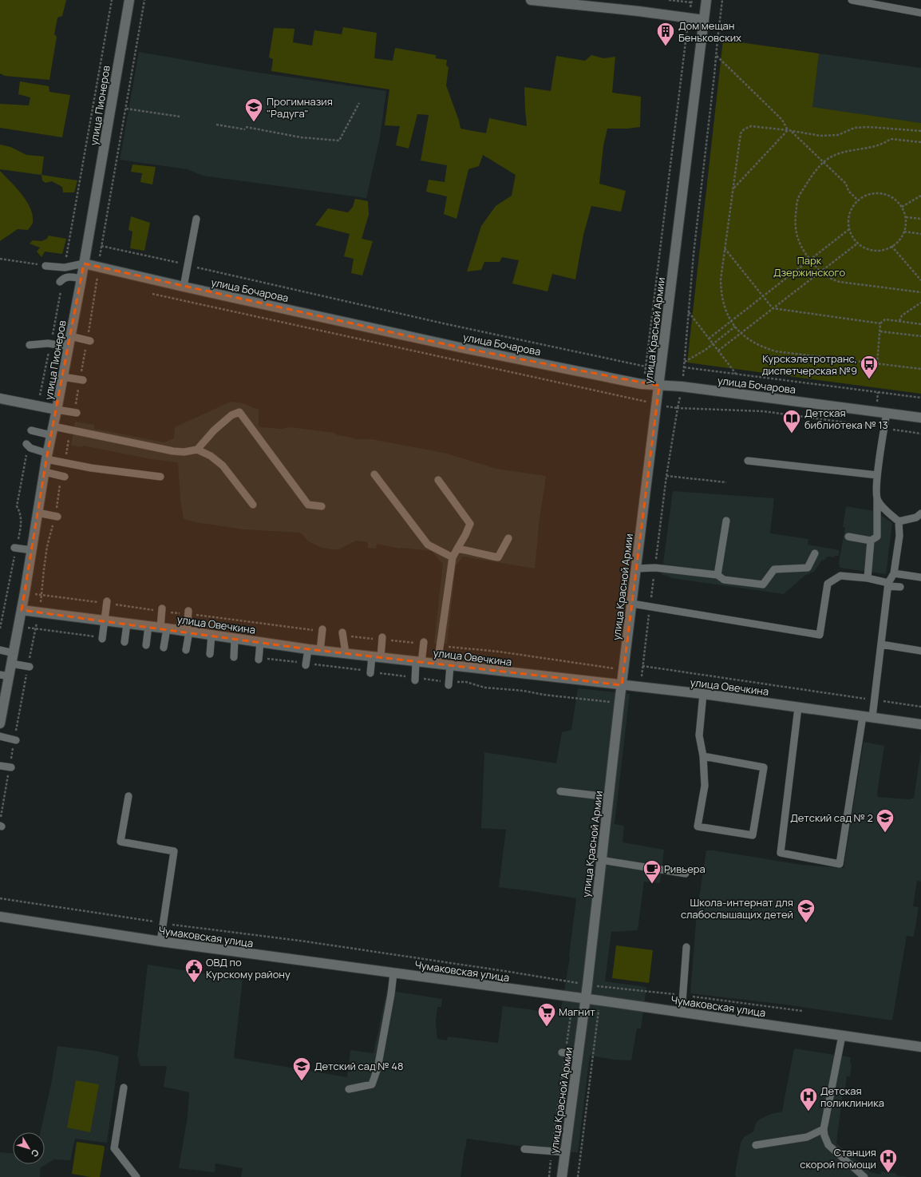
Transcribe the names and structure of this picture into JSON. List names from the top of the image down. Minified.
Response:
{"streets":{"street":["улица Пионеров","улица Бочарова","улица Красной Армии","улица Овечкина","Чумаковская улица"]},"crossings":[["улица Пионеров","улица Бочарова"],["улица Пионеров","улица Овечкина"],["улица Бочарова","улица Красной Армии"],["улица Красной Армии","улица Овечкина"],["улица Красной Армии","Чумаковская улица"]],"parks":["Парк Дзержинского"],"places":{"building":["Дом мещан Беньковских"],"school or university":["Прогимназия \"Радуга\"","Детский сад № 2","Школа-интернат для слабослышащих детей","Детский сад № 48"],"bus stop":["Курскэлетротранс, диспетчерская №9"],"library":["Детская библиотека № 13"],"cafe":["Ривьера"],"public building":["ОВД по Курскому району"],"supermarket":["Магнит"],"hospital":["Детская поликлиника","Станция скорой помощи"]},"north":"bottom right"}
